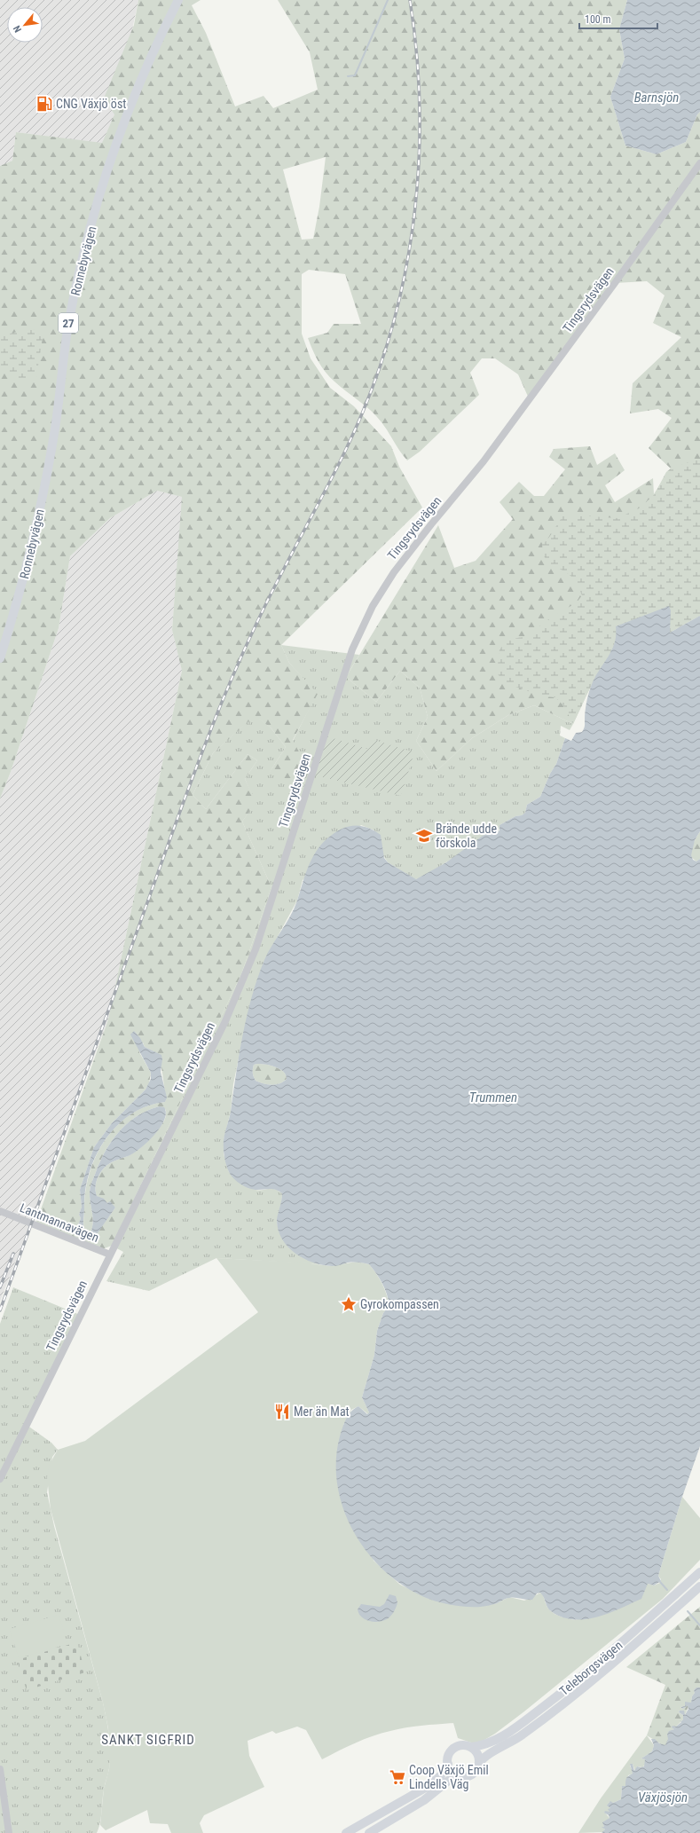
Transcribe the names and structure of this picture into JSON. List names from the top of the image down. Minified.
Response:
{"streets":{"main road":["Ronnebyvägen","27","Teleborgsvägen"],"street":["Tingsrydsvägen","Lantmannavägen"]},"crossings":[["Tingsrydsvägen","Lantmannavägen"]],"districts":["SANKT SIGFRID"],"water":["Barnsjön","Trummen","Växjösjön"],"places":{"fuel station":["CNG Växjö öst"],"school or university":["Brände udde förskola"],"place":["Gyrokompassen"],"restaurant":["Mer än Mat"],"supermarket":["Coop Växjö Emil Lindells Väg"]},"scale_bar":"100 m","north":"bottom left"}
